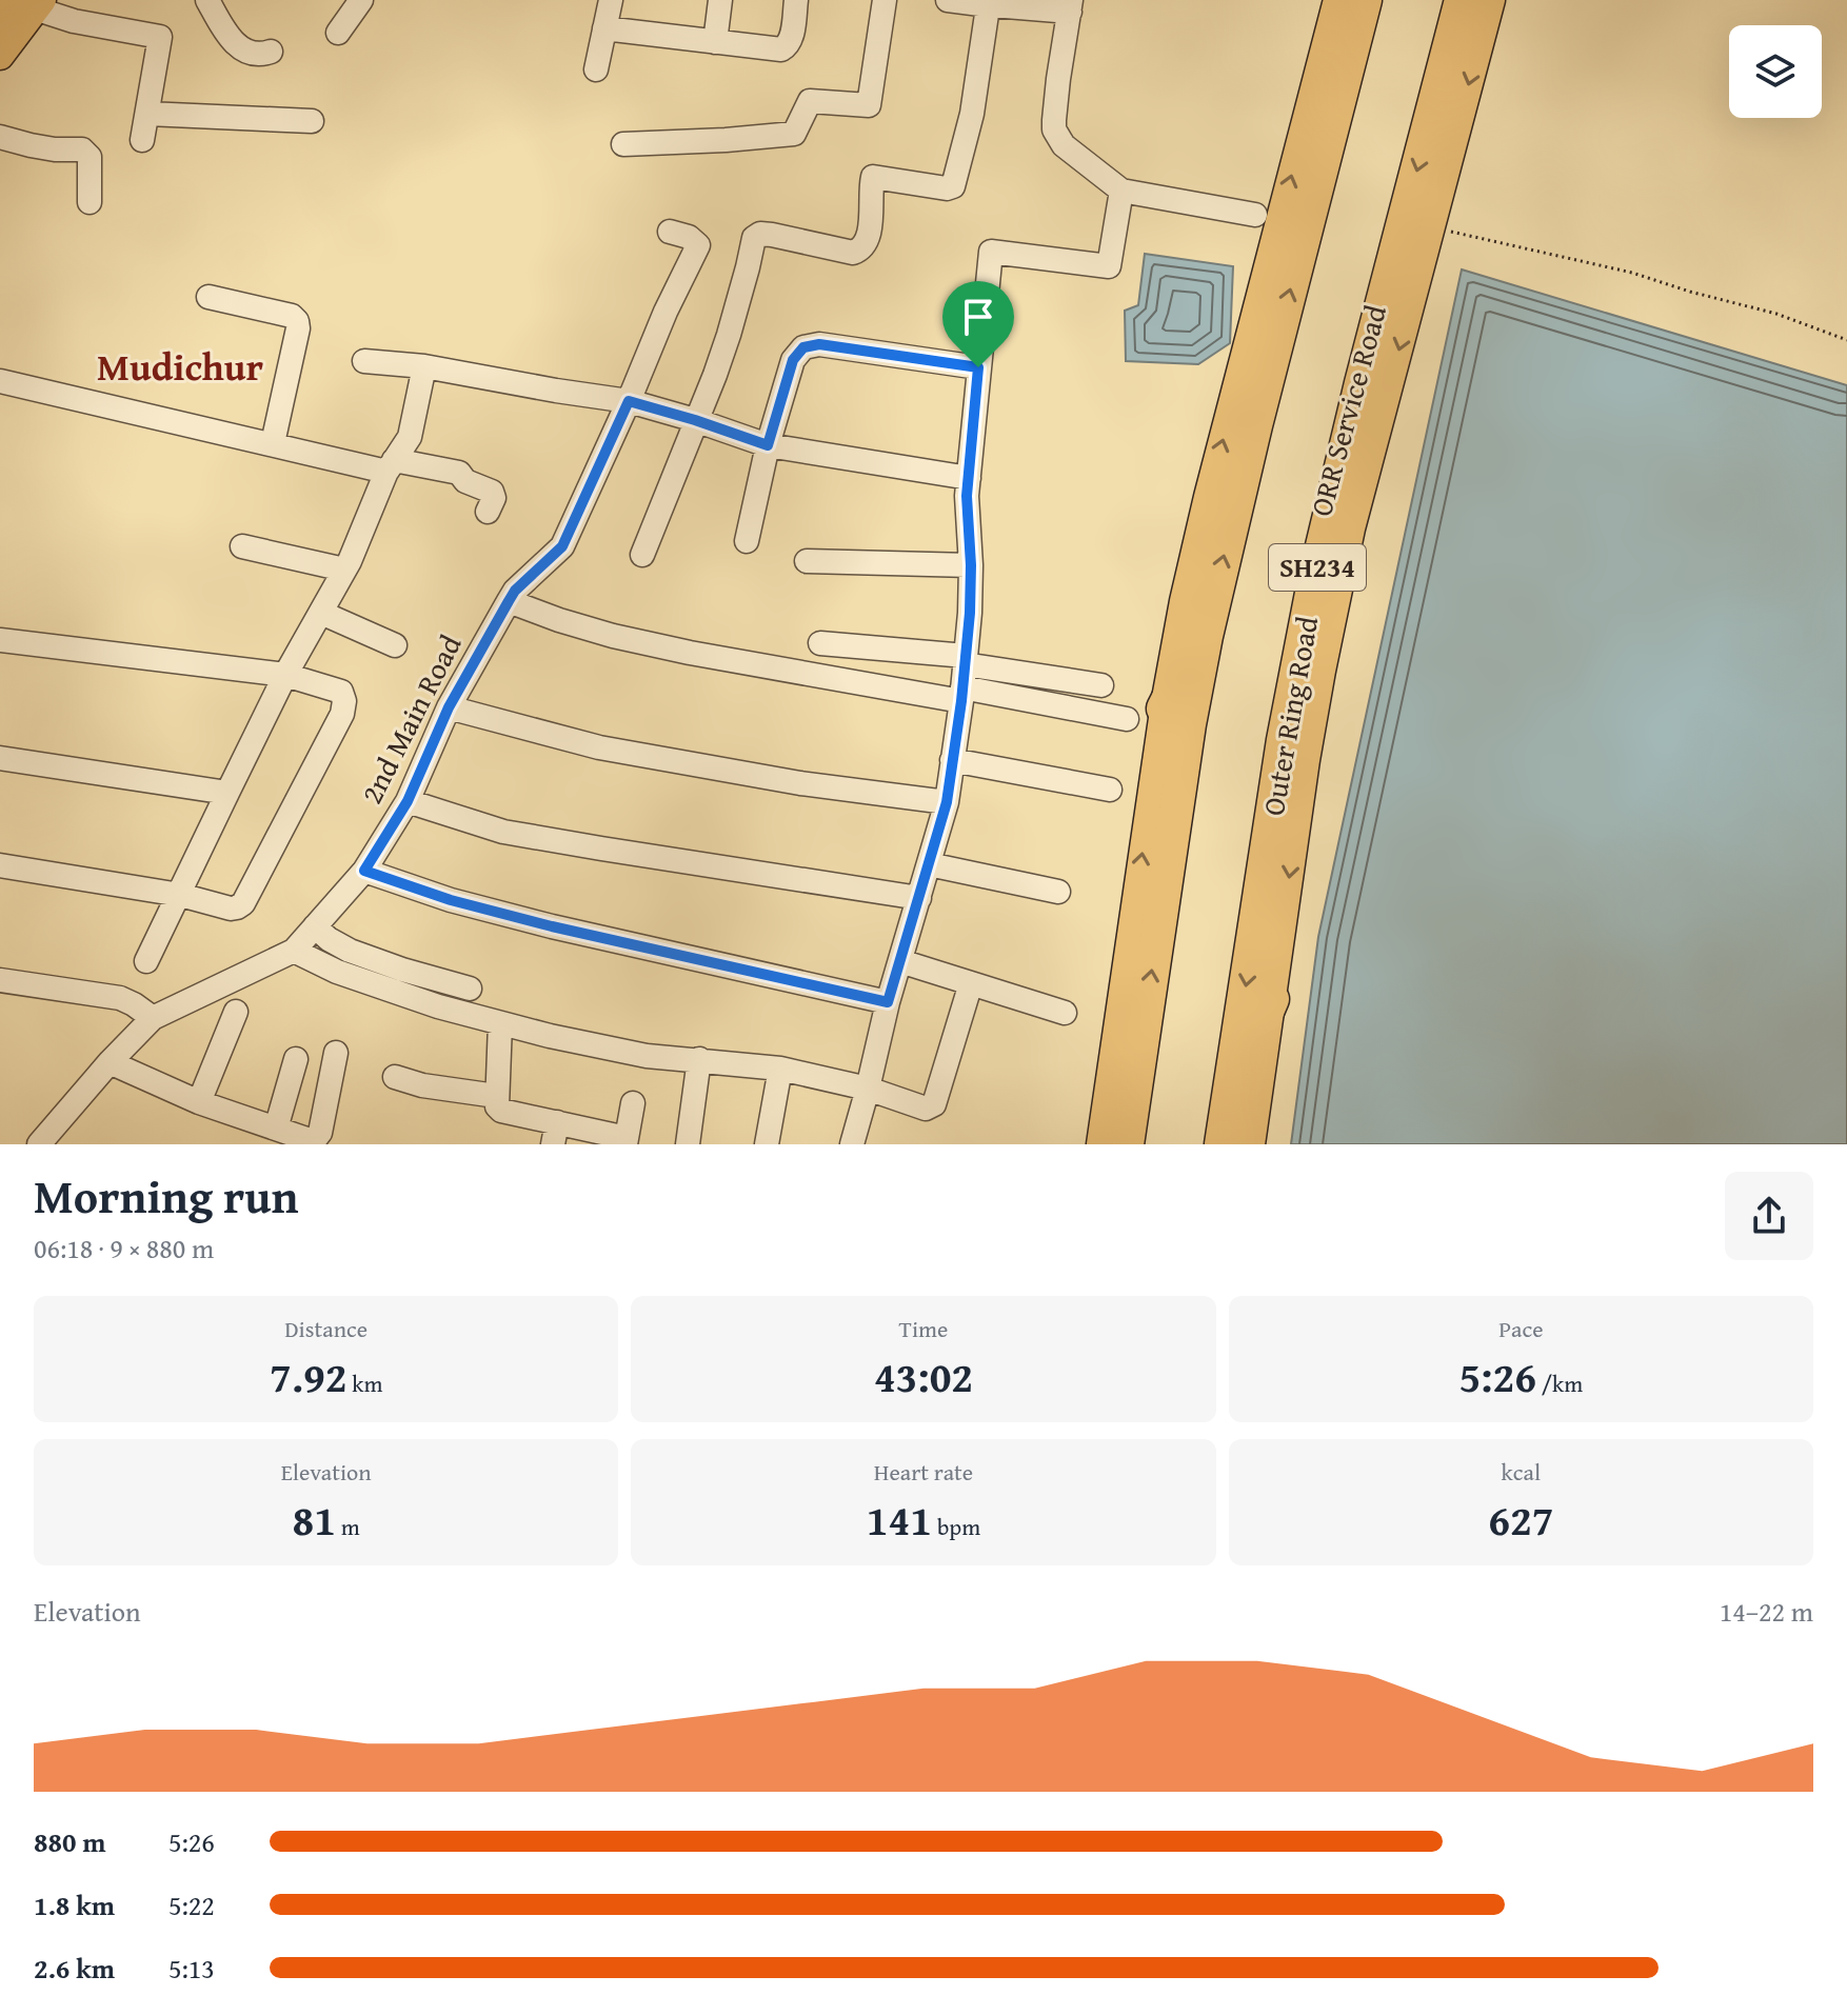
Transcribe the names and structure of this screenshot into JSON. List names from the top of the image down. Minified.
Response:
{"streets":{"highway":["SH234","Outer Ring Road"],"main road":["ORR Service Road"],"street":["2nd Main Road"]},"districts":["Mudichur"],"page":{"heading":["Morning run","06:18 · 9 × 880 m"],"stats":[["Distance","7.92 km"],["Time","43:02"],["Pace","5:26 /km"],["Elevation","81 m"],["Heart rate","141 bpm"],["kcal","627"]],"chart":["Elevation","14–22 m"],"list":[{"name":"880 m","note":"5:26"},{"name":"1.8 km","note":"5:22"},{"name":"2.6 km","note":"5:13"}]}}
